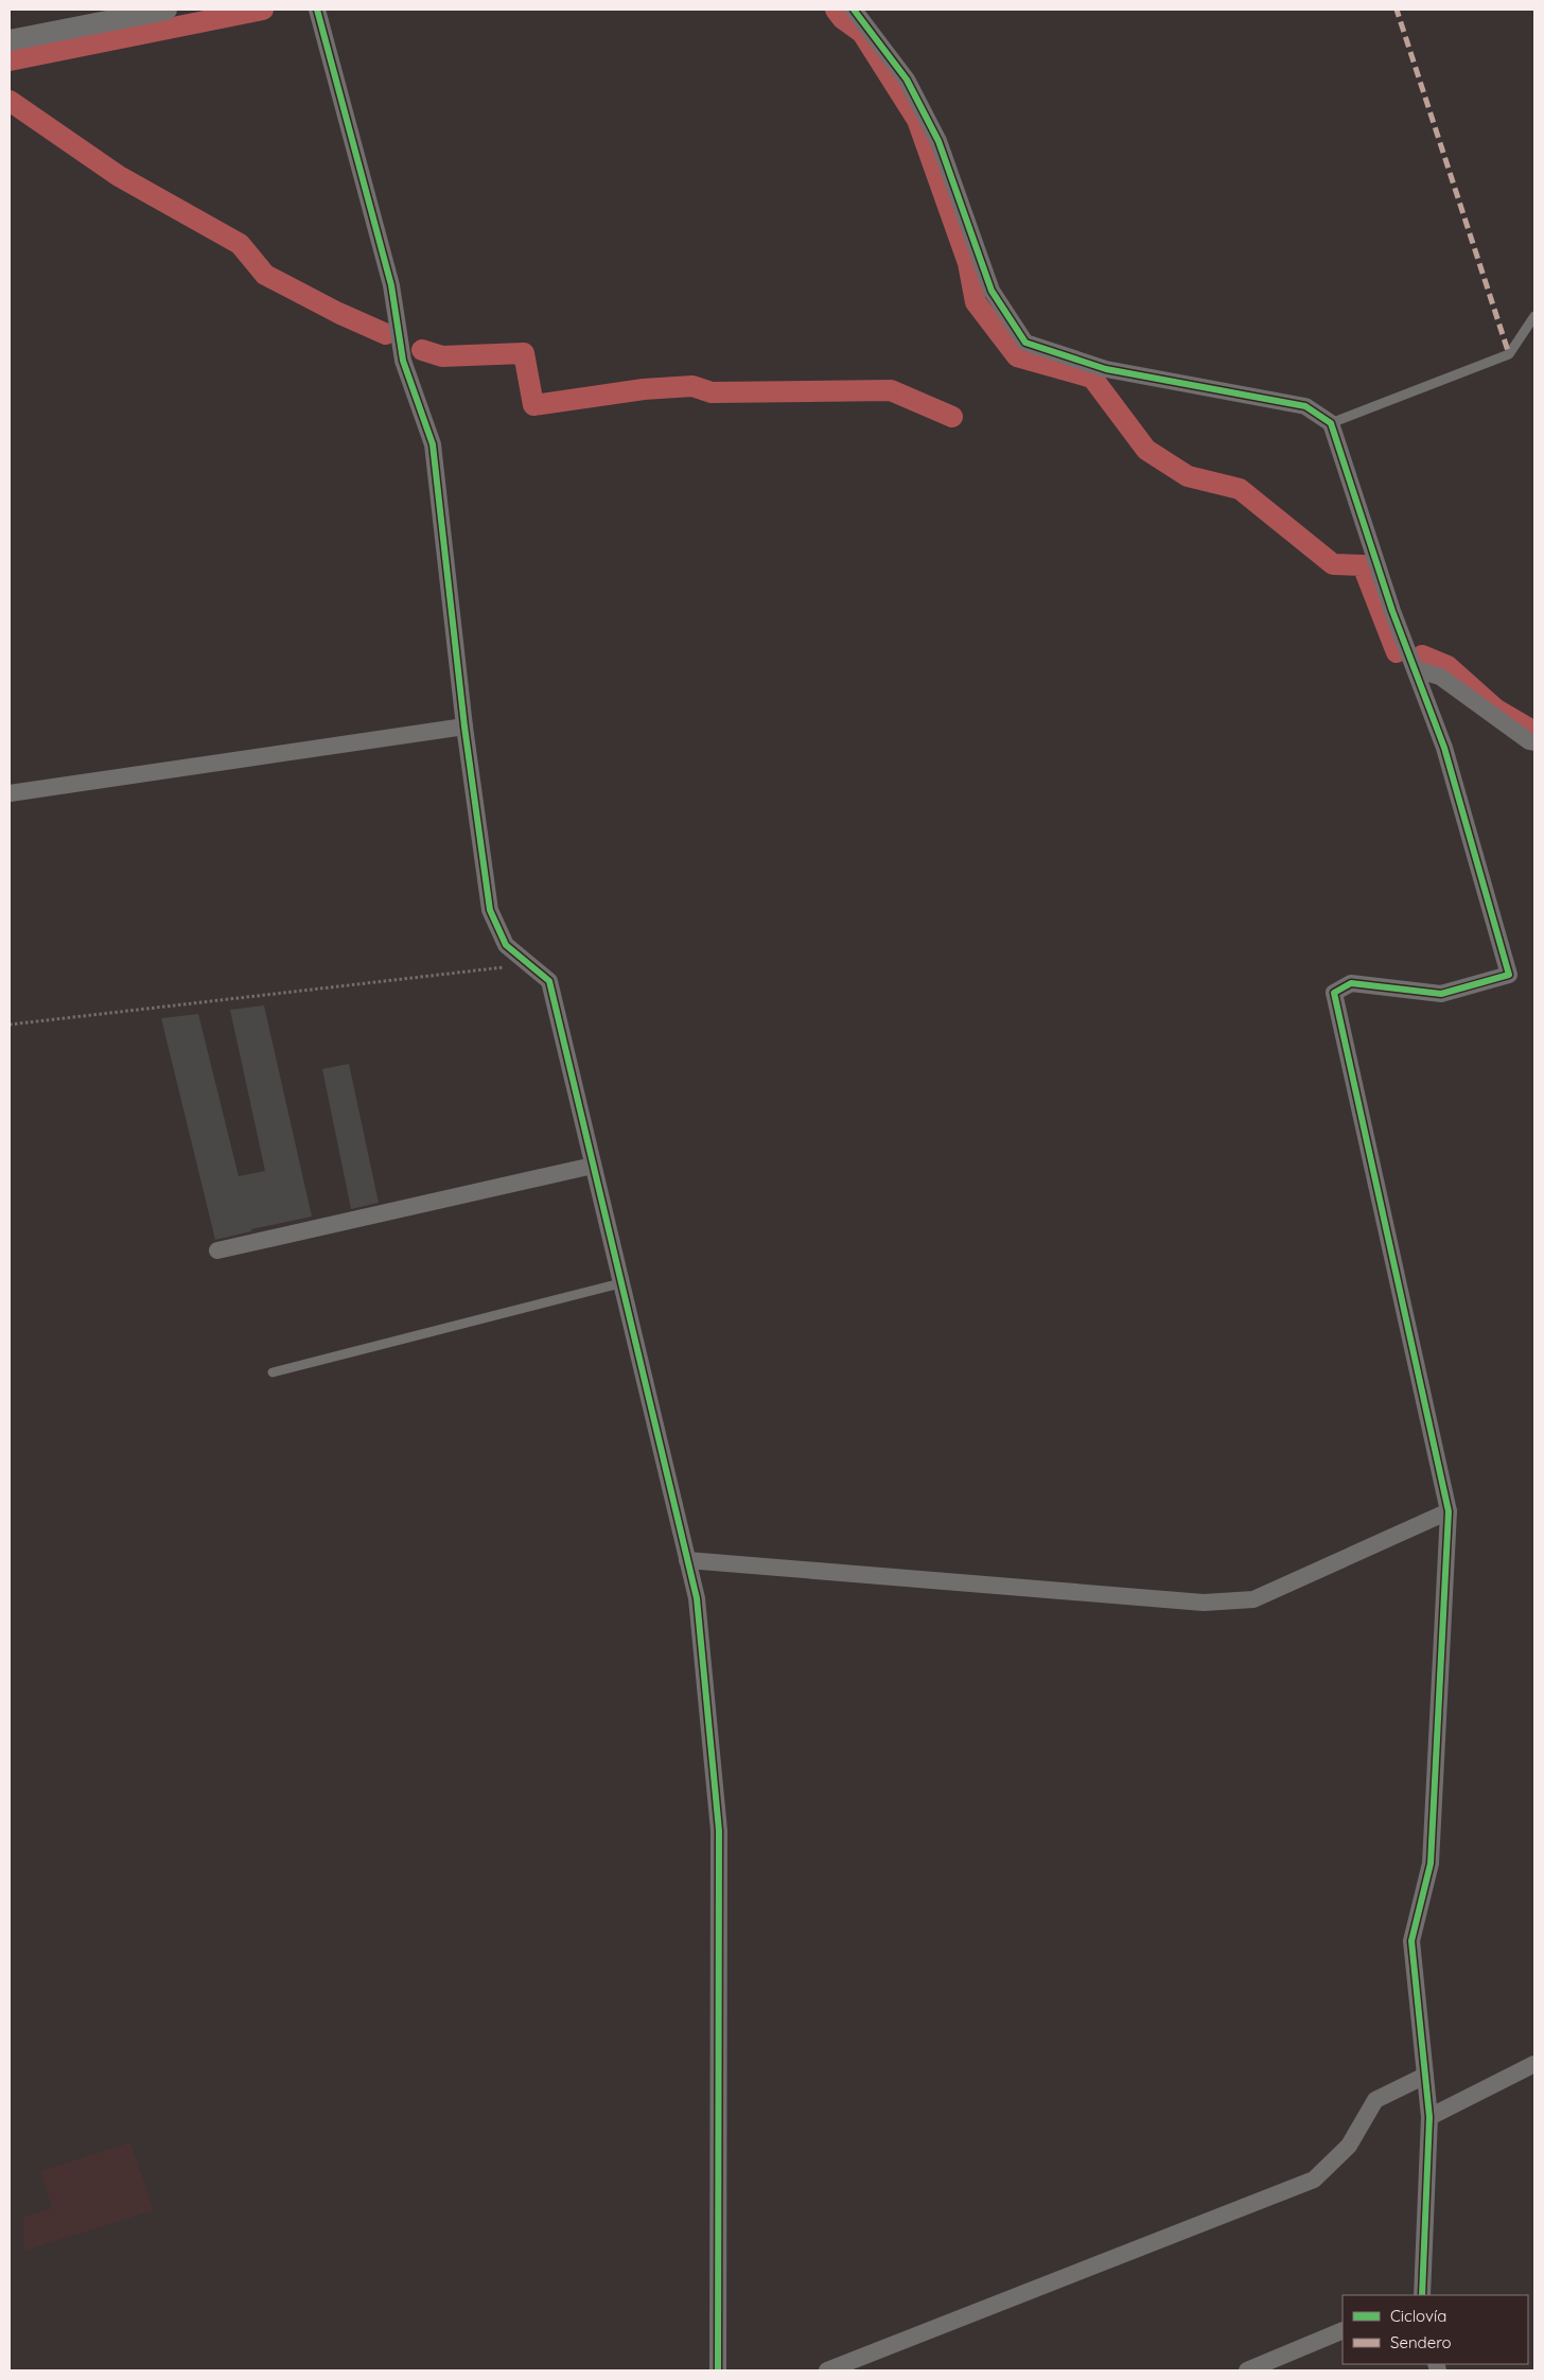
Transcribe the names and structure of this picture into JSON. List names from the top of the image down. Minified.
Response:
{"legend":["Ciclovía","Sendero"]}
